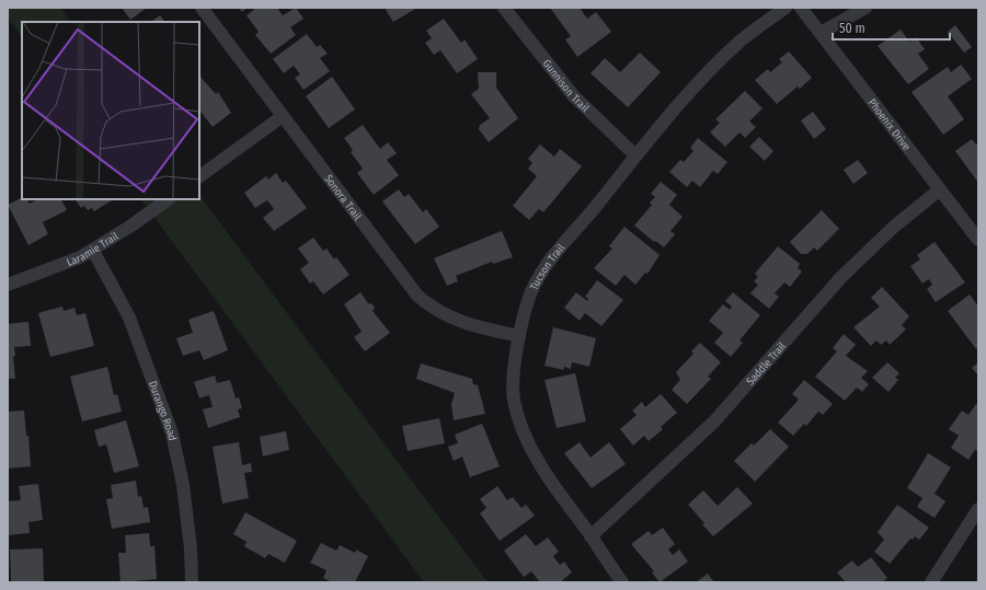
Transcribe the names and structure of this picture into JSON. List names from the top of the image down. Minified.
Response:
{"streets":{"street":["Gunnison Trail","Phoenix Drive","Sonora Trail","Laramie Trail","Tucson Trail","Saddle Trail","Durango Road"]},"crossings":[["Gunnison Trail","Tucson Trail"],["Phoenix Drive","Saddle Trail"],["Sonora Trail","Tucson Trail"],["Laramie Trail","Durango Road"],["Tucson Trail","Saddle Trail"]],"scale_bar":"50 m"}
